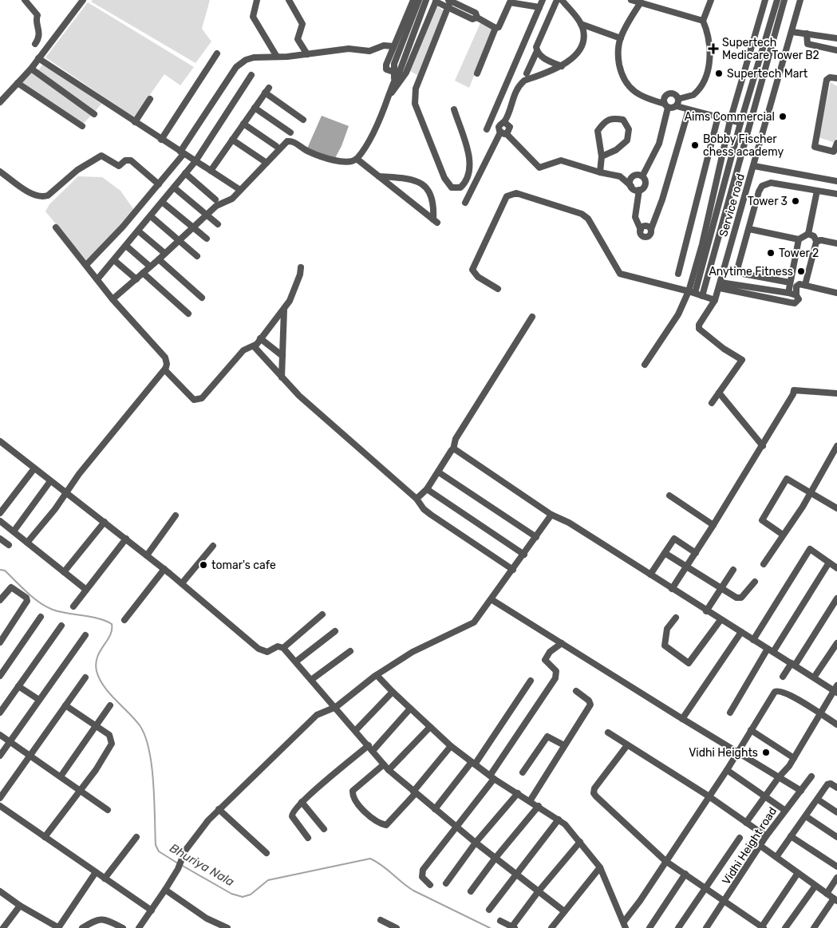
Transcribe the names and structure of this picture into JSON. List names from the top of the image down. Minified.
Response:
{"streets":{"street":["Service road","Vidhi Height road"]},"water":["Bhuriya Nala"],"places":{"health":["Supertech Medicare Tower B2"],"other":["Supertech Mart","Aims Commercial","Bobby Fischer chess academy","Tower 3","Tower 2","Anytime Fitness","tomar's cafe","Vidhi Heights"]}}
